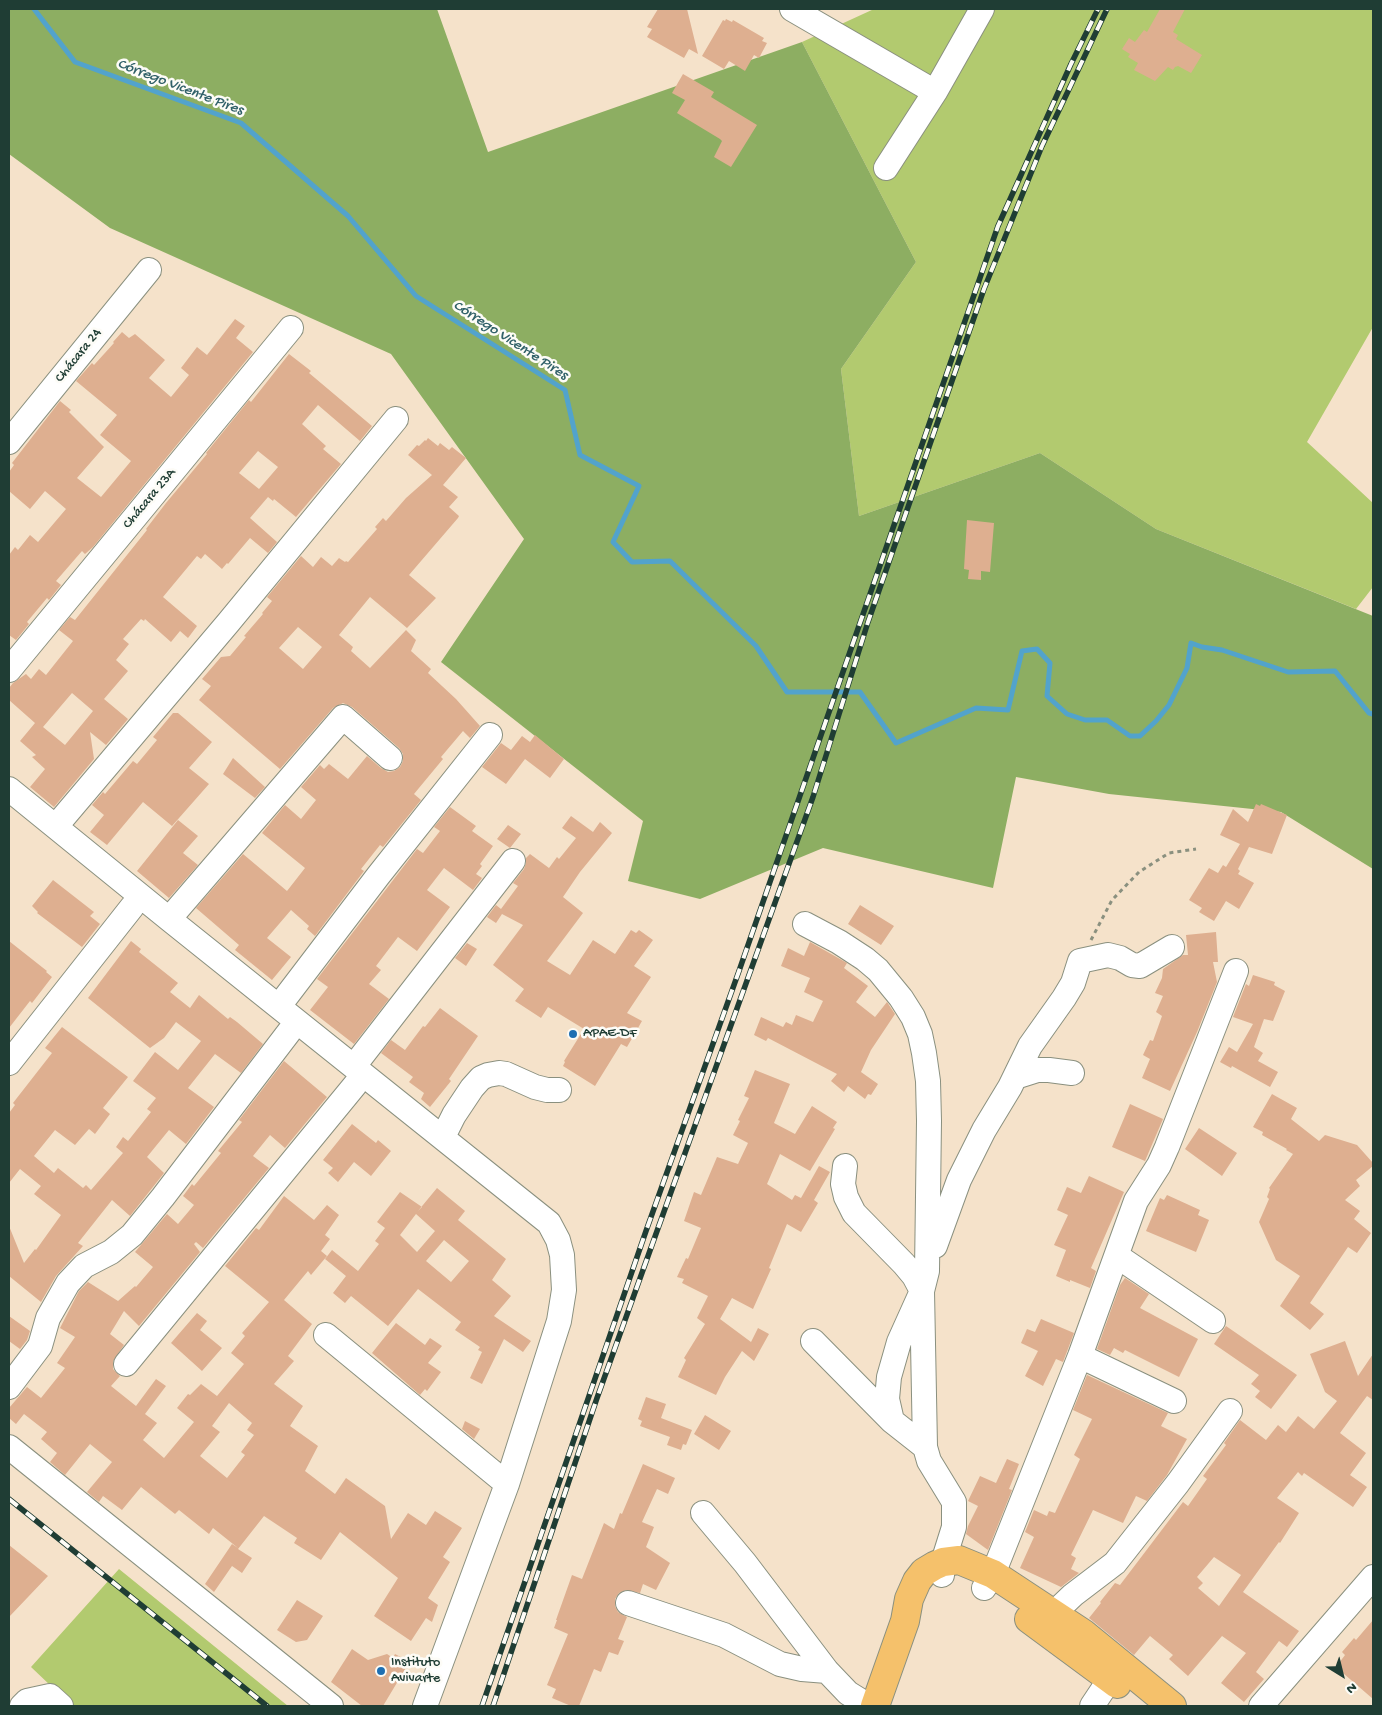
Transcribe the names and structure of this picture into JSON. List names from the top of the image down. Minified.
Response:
{"streets":{"street":["Chácara 24","Chácara 23A"]},"water":["Córrego Vicente Pires"],"places":["APAE-DF","Instituto Avivarte"],"north":"bottom right"}
